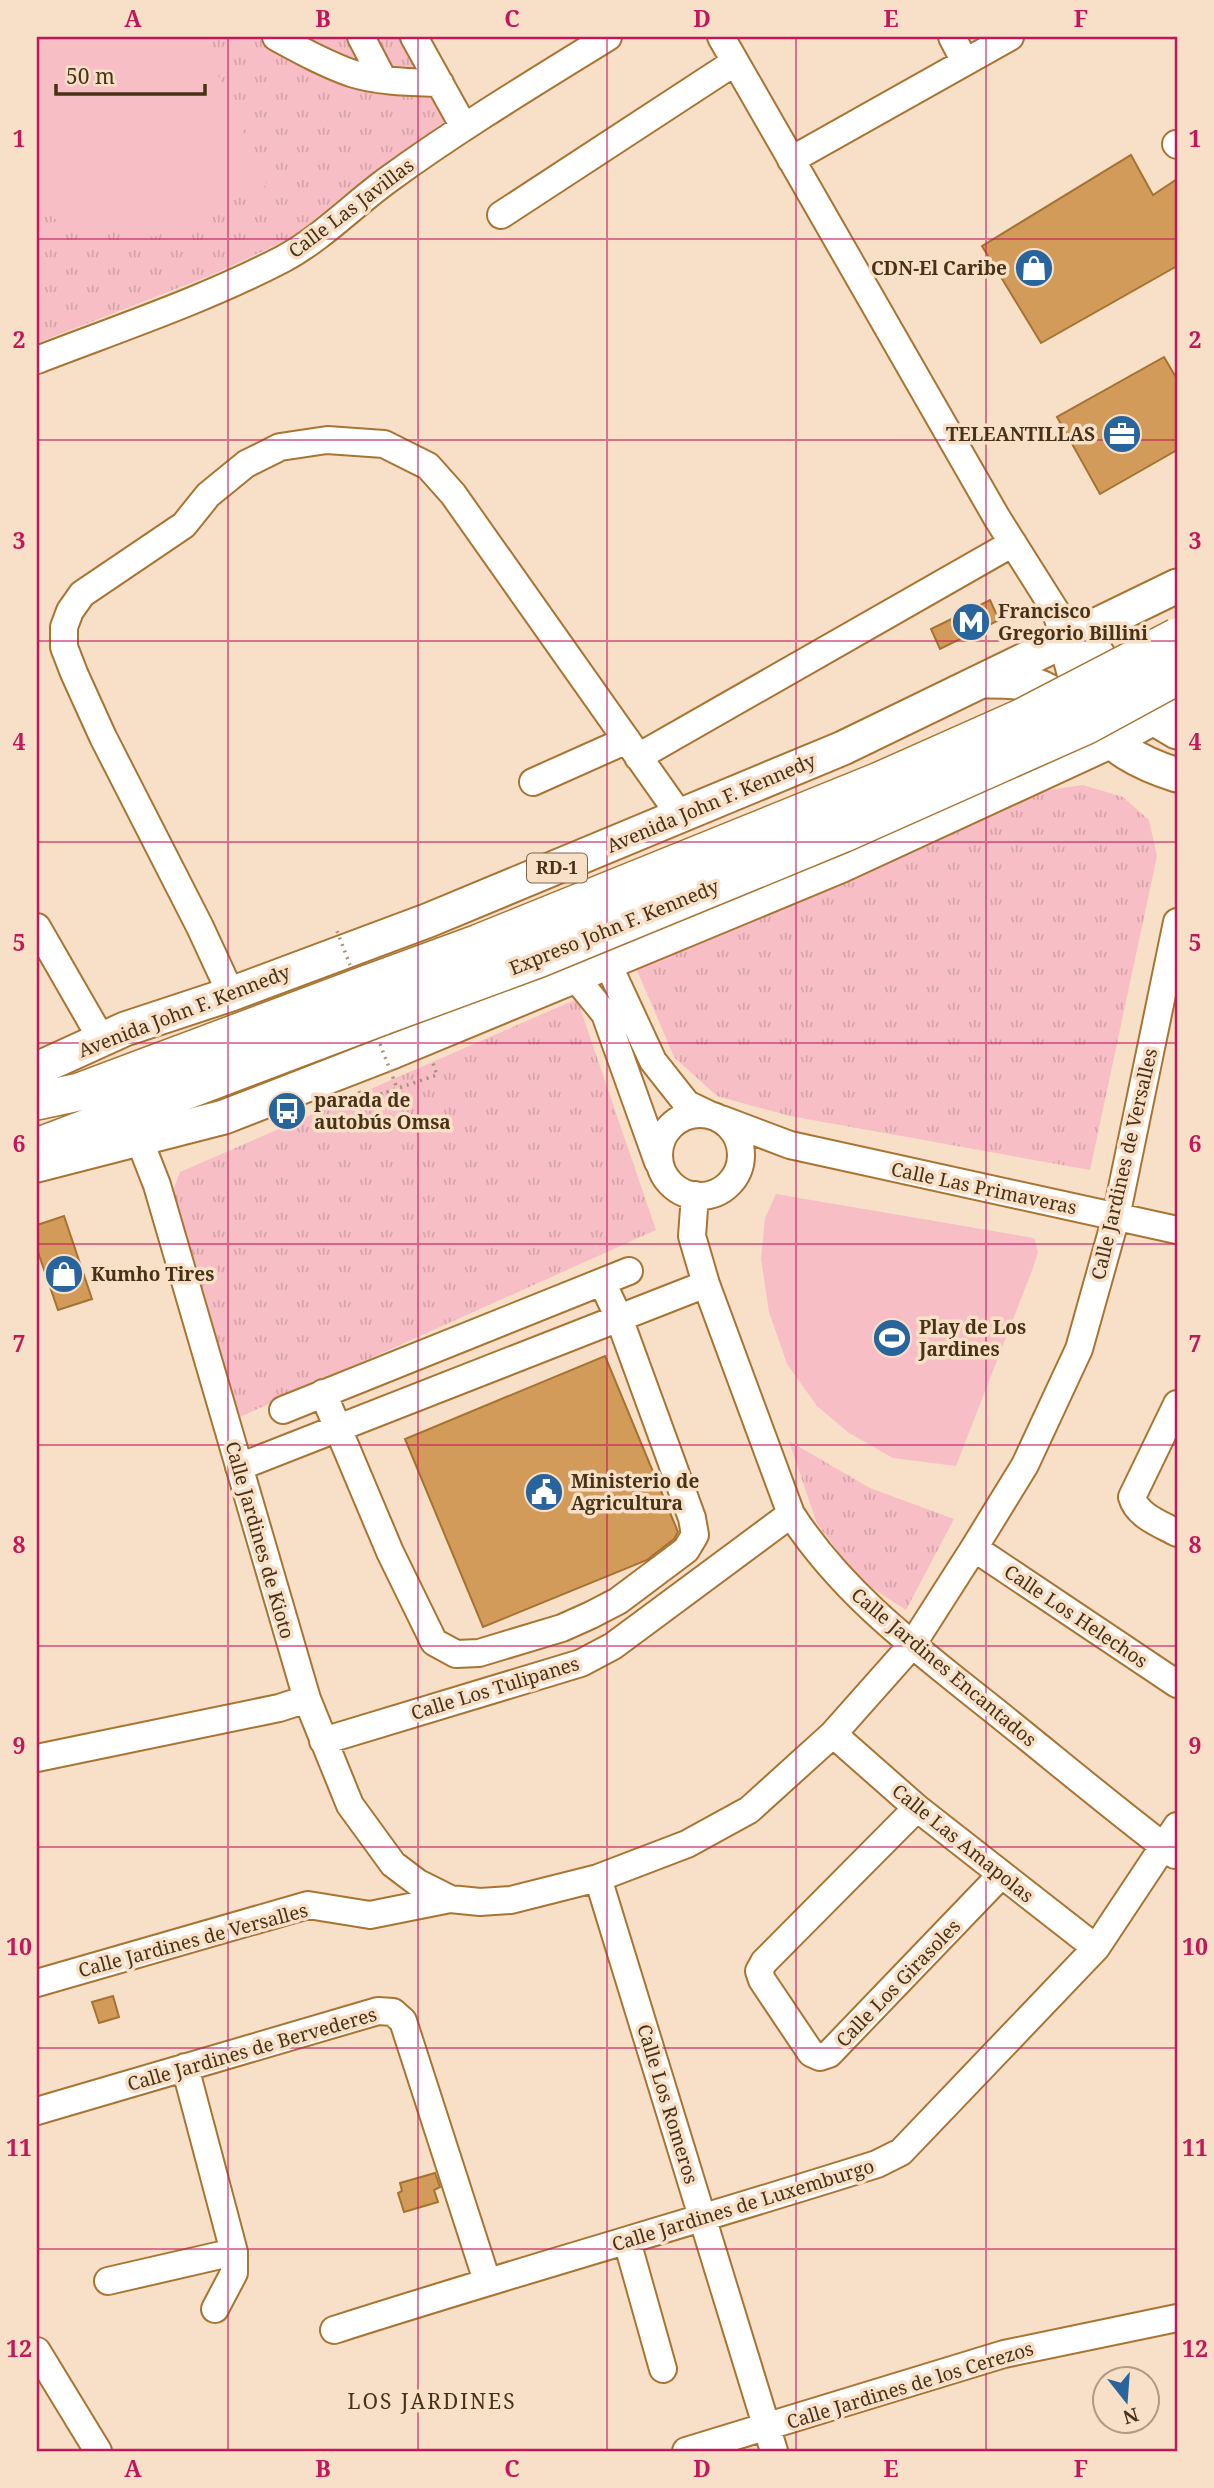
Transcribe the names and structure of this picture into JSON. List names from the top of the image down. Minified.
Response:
{"streets":{"highway":["RD-1","Expreso John F. Kennedy"],"main road":["Avenida John F. Kennedy"],"street":["Calle Las Javillas","Calle Jardines de Versalles","Calle Las Primaveras","Calle Jardines de Kioto","Calle Los Helechos","Calle Jardines Encantados","Calle Los Tulipanes","Calle Las Amapolas","Calle Los Girasoles","Calle Jardines de Bervederes","Calle Los Romeros","Calle Jardines de Luxemburgo","Calle Jardines de los Cerezos"]},"crossings":[["Calle Jardines de Versalles","Calle Las Primaveras"],["Calle Jardines de Versalles","Calle Jardines de Kioto"],["Calle Jardines de Versalles","Calle Los Helechos"],["Calle Jardines de Versalles","Calle Jardines Encantados"],["Calle Jardines de Versalles","Calle Las Amapolas"],["Calle Jardines de Versalles","Calle Los Romeros"],["Calle Las Primaveras","Calle Jardines Encantados"],["Calle Jardines de Kioto","Calle Los Tulipanes"],["Calle Jardines Encantados","Calle Los Tulipanes"],["Calle Jardines Encantados","Calle Jardines de Luxemburgo"],["Calle Las Amapolas","Calle Los Girasoles"],["Calle Las Amapolas","Calle Jardines de Luxemburgo"],["Calle Jardines de Bervederes","Calle Jardines de Luxemburgo"],["Calle Los Romeros","Calle Jardines de Luxemburgo"],["Calle Los Romeros","Calle Jardines de los Cerezos"]],"districts":["LOS JARDINES"],"places":{"shop":["CDN-El Caribe","Kumho Tires"],"office":["TELEANTILLAS"],"metro station":["Francisco Gregorio Billini"],"bus stop":["parada de autobús Omsa"],"sports":["Play de Los Jardines"],"public building":["Ministerio de Agricultura"]},"scale_bar":"50 m","north":"bottom","grid":{"columns":["A","B","C","D","E","F"],"rows":["1","2","3","4","5","6","7","8","9","10","11","12"]}}
